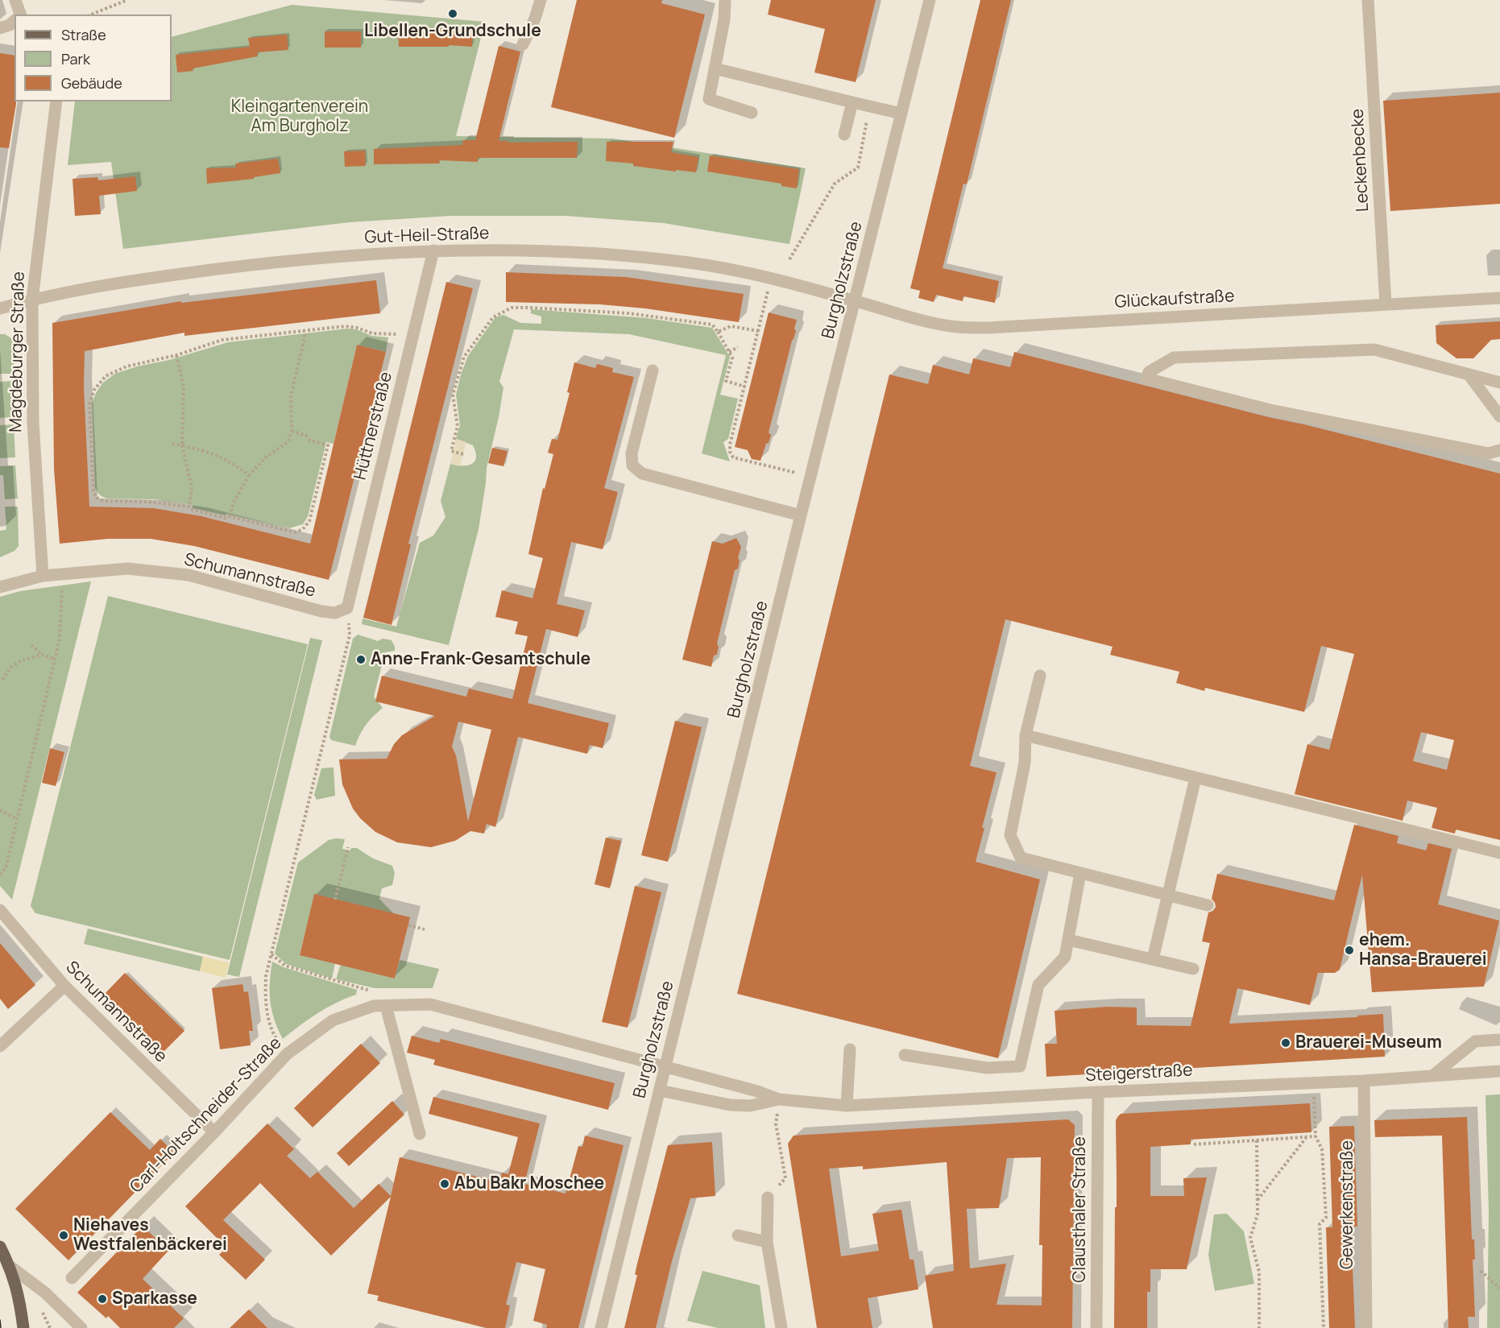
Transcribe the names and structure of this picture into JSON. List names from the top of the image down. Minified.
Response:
{"streets":{"street":["Leckenbecke","Gut-Heil-Straße","Burgholzstraße","Glückaufstraße","Magdeburger Straße","Hüttnerstraße","Schumannstraße","Steigerstraße","Carl-Holtschneider-Straße","Gewerkenstraße","Clausthaler Straße"]},"crossings":[["Leckenbecke","Glückaufstraße"],["Gut-Heil-Straße","Burgholzstraße"],["Gut-Heil-Straße","Glückaufstraße"],["Gut-Heil-Straße","Magdeburger Straße"],["Gut-Heil-Straße","Hüttnerstraße"],["Burgholzstraße","Glückaufstraße"],["Burgholzstraße","Steigerstraße"],["Burgholzstraße","Carl-Holtschneider-Straße"],["Magdeburger Straße","Schumannstraße"],["Hüttnerstraße","Schumannstraße"],["Schumannstraße","Carl-Holtschneider-Straße"],["Steigerstraße","Carl-Holtschneider-Straße"],["Steigerstraße","Gewerkenstraße"],["Steigerstraße","Clausthaler Straße"]],"parks":["Kleingartenverein Am Burgholz"],"places":["Libellen-Grundschule","Anne-Frank-Gesamtschule","ehem. Hansa-Brauerei","Brauerei-Museum","Abu Bakr Moschee","Niehaves Westfalenbäckerei","Sparkasse"],"legend":["Straße","Park","Gebäude"]}
